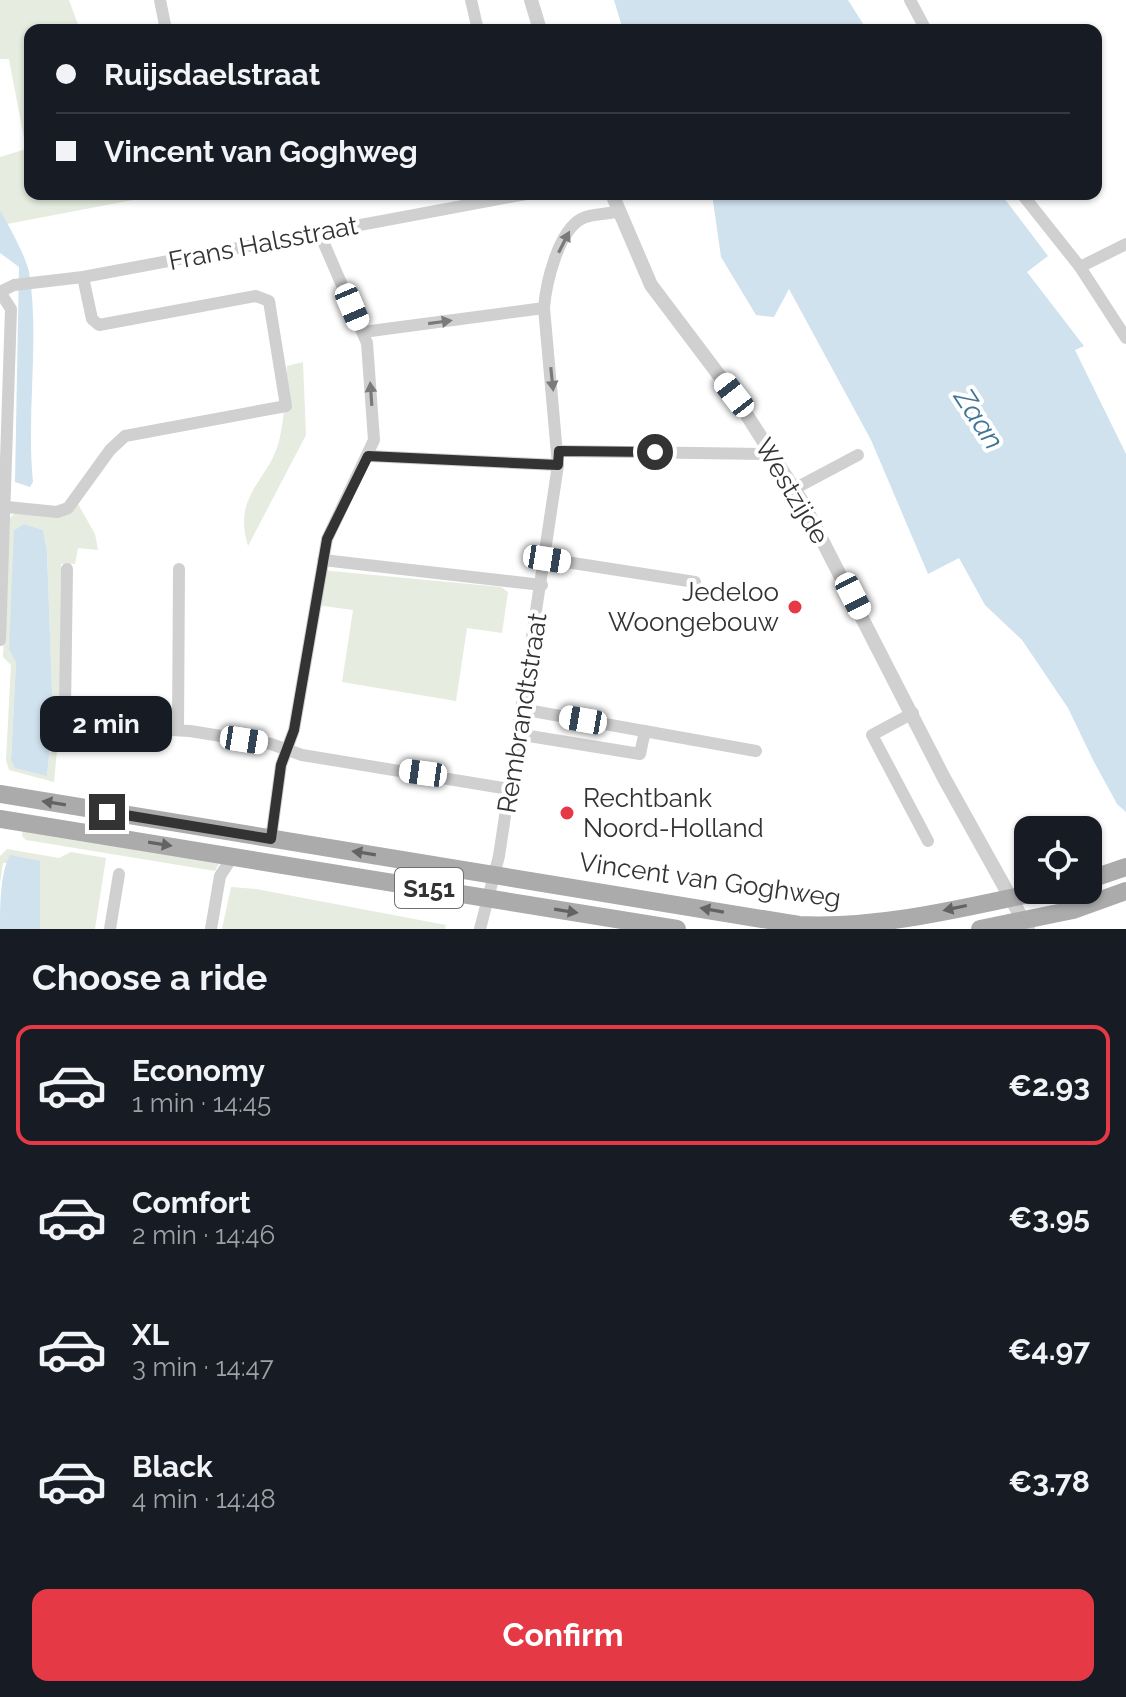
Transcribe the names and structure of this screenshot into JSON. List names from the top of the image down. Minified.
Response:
{"streets":{"main road":["Vincent van Goghweg","S151"],"street":["Frans Halsstraat","Westzijde","Rembrandtstraat"]},"crossings":[["Westzijde","Rembrandtstraat"],["Westzijde","Vincent van Goghweg"],["Westzijde","S151"],["Rembrandtstraat","Vincent van Goghweg"],["Vincent van Goghweg","S151"]],"water":["Zaan"],"places":["Jedeloo Woongebouw","Rechtbank Noord-Holland"],"page":{"banner":["Ruijsdaelstraat","Vincent van Goghweg"],"bubble":"2 min","heading":"Choose a ride","list":[{"name":"Economy","note":"1 min · 14:45","value":"€2.93"},{"name":"Comfort","note":"2 min · 14:46","value":"€3.95"},{"name":"XL","note":"3 min · 14:47","value":"€4.97"},{"name":"Black","note":"4 min · 14:48","value":"€3.78"}],"buttons":"Confirm"}}
